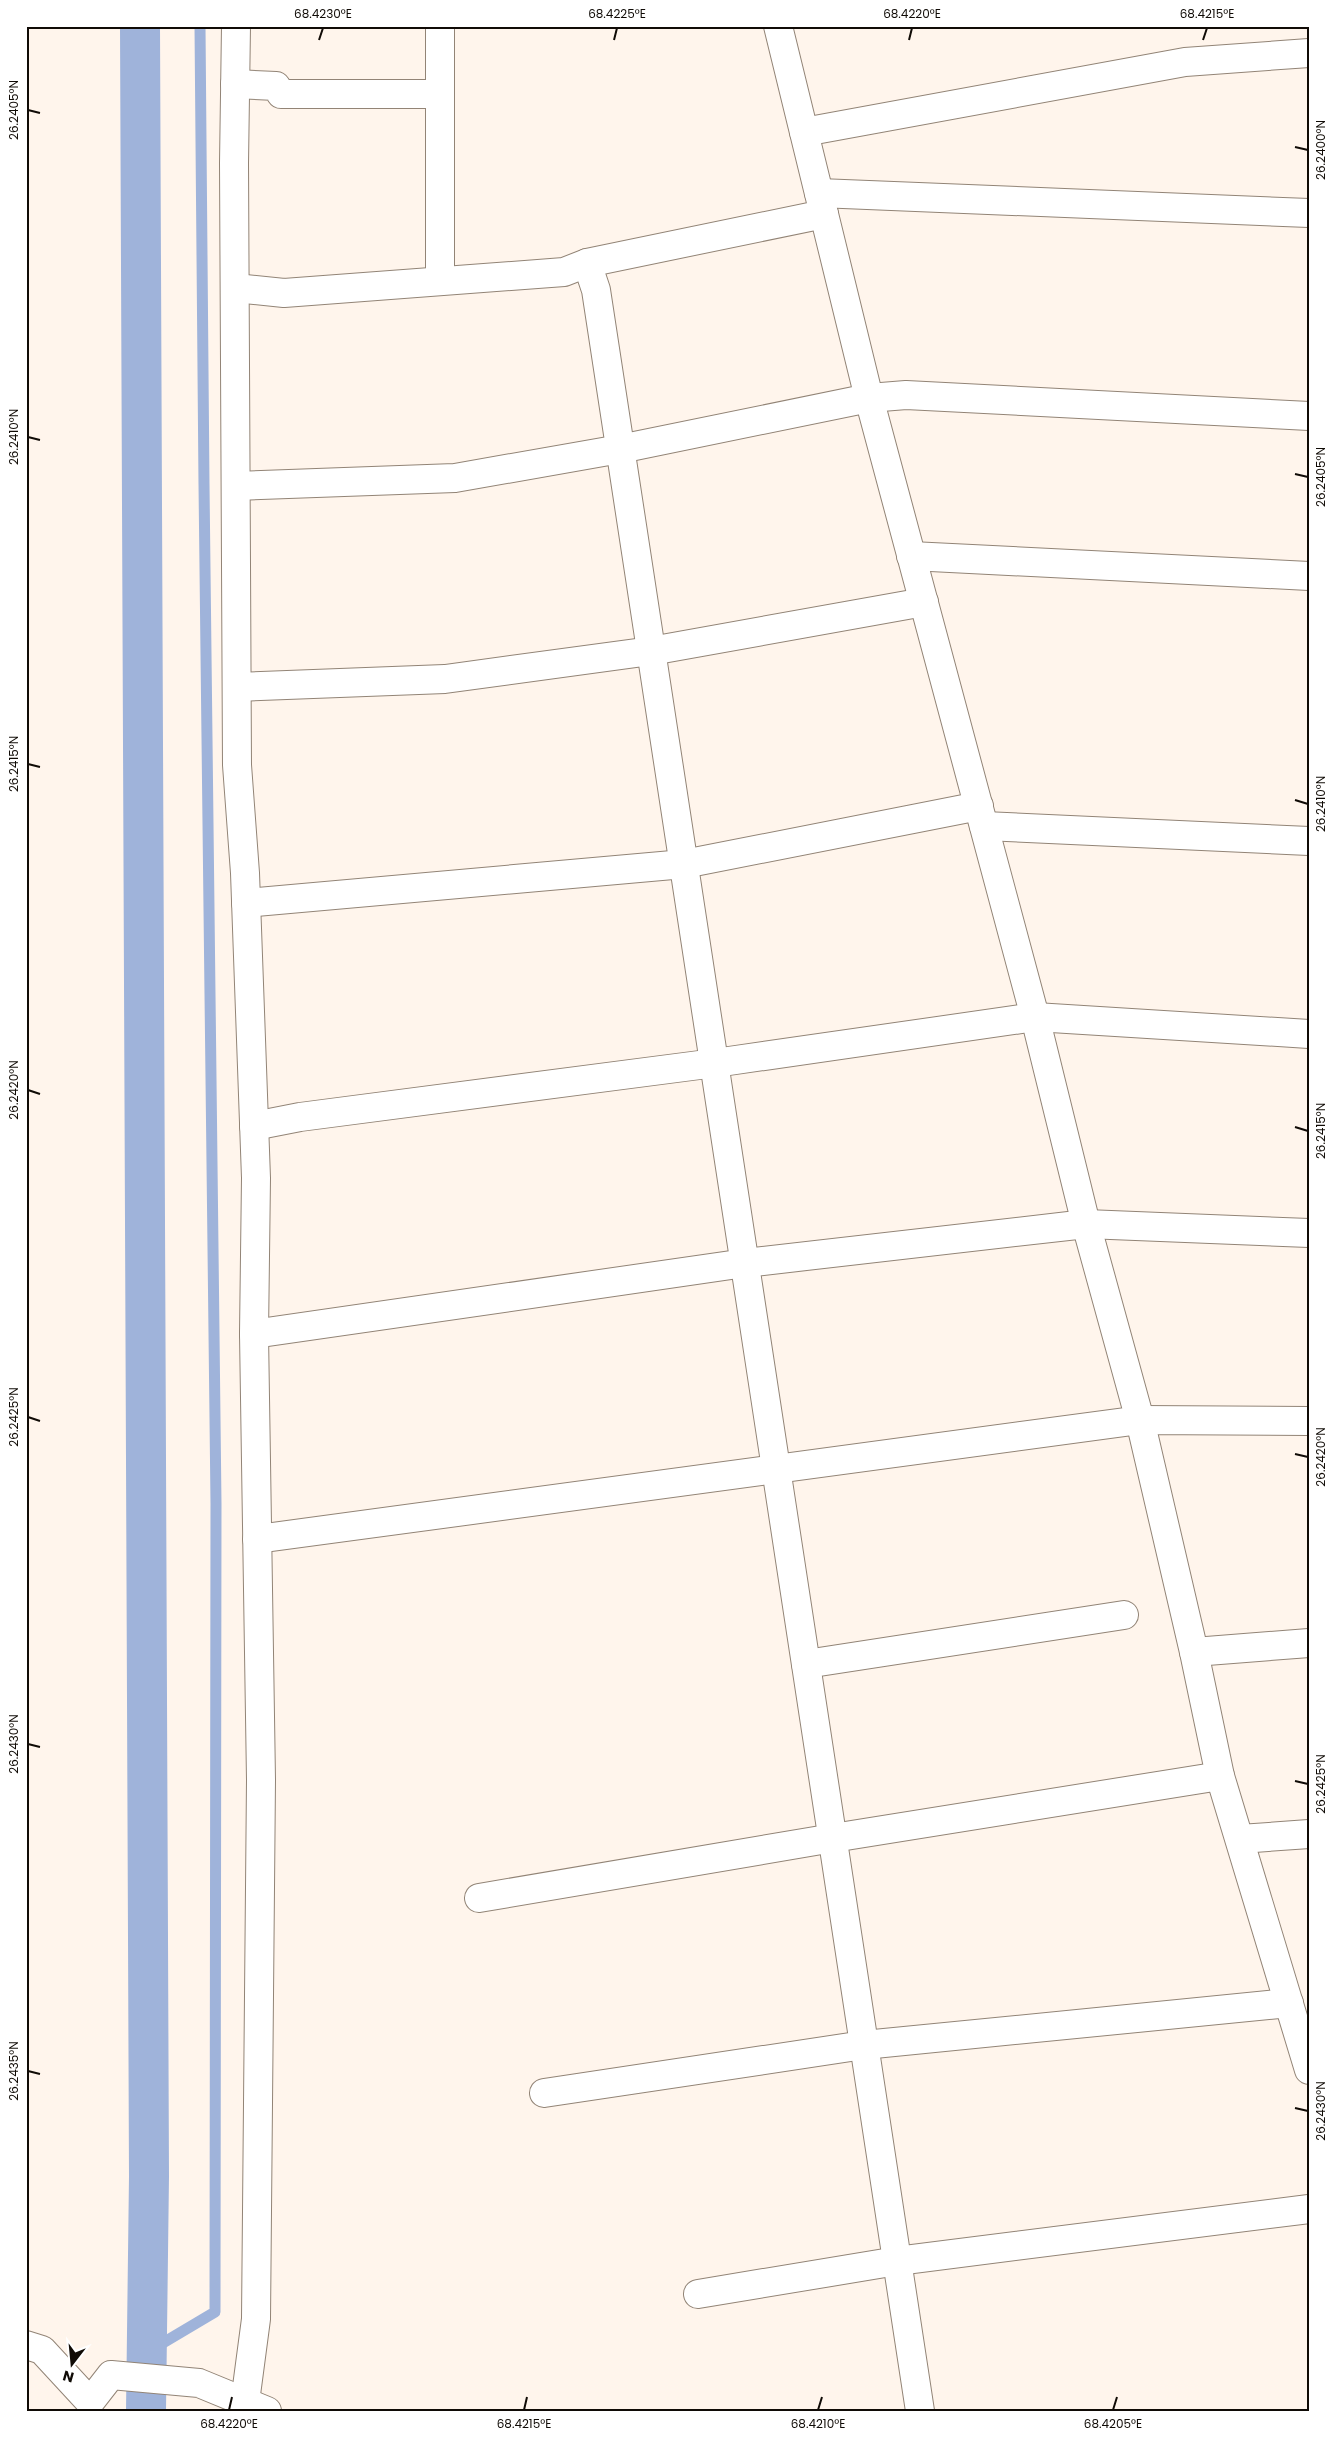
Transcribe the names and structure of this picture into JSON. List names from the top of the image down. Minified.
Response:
{"north":"bottom","coordinates":["68.4230°E","68.4225°E","68.4220°E","68.4215°E","26.2405°N","26.2400°N","26.2410°N","26.2415°N","26.2420°N","26.2425°N","26.2430°N","26.2435°N","68.4210°E","68.4205°E"]}
